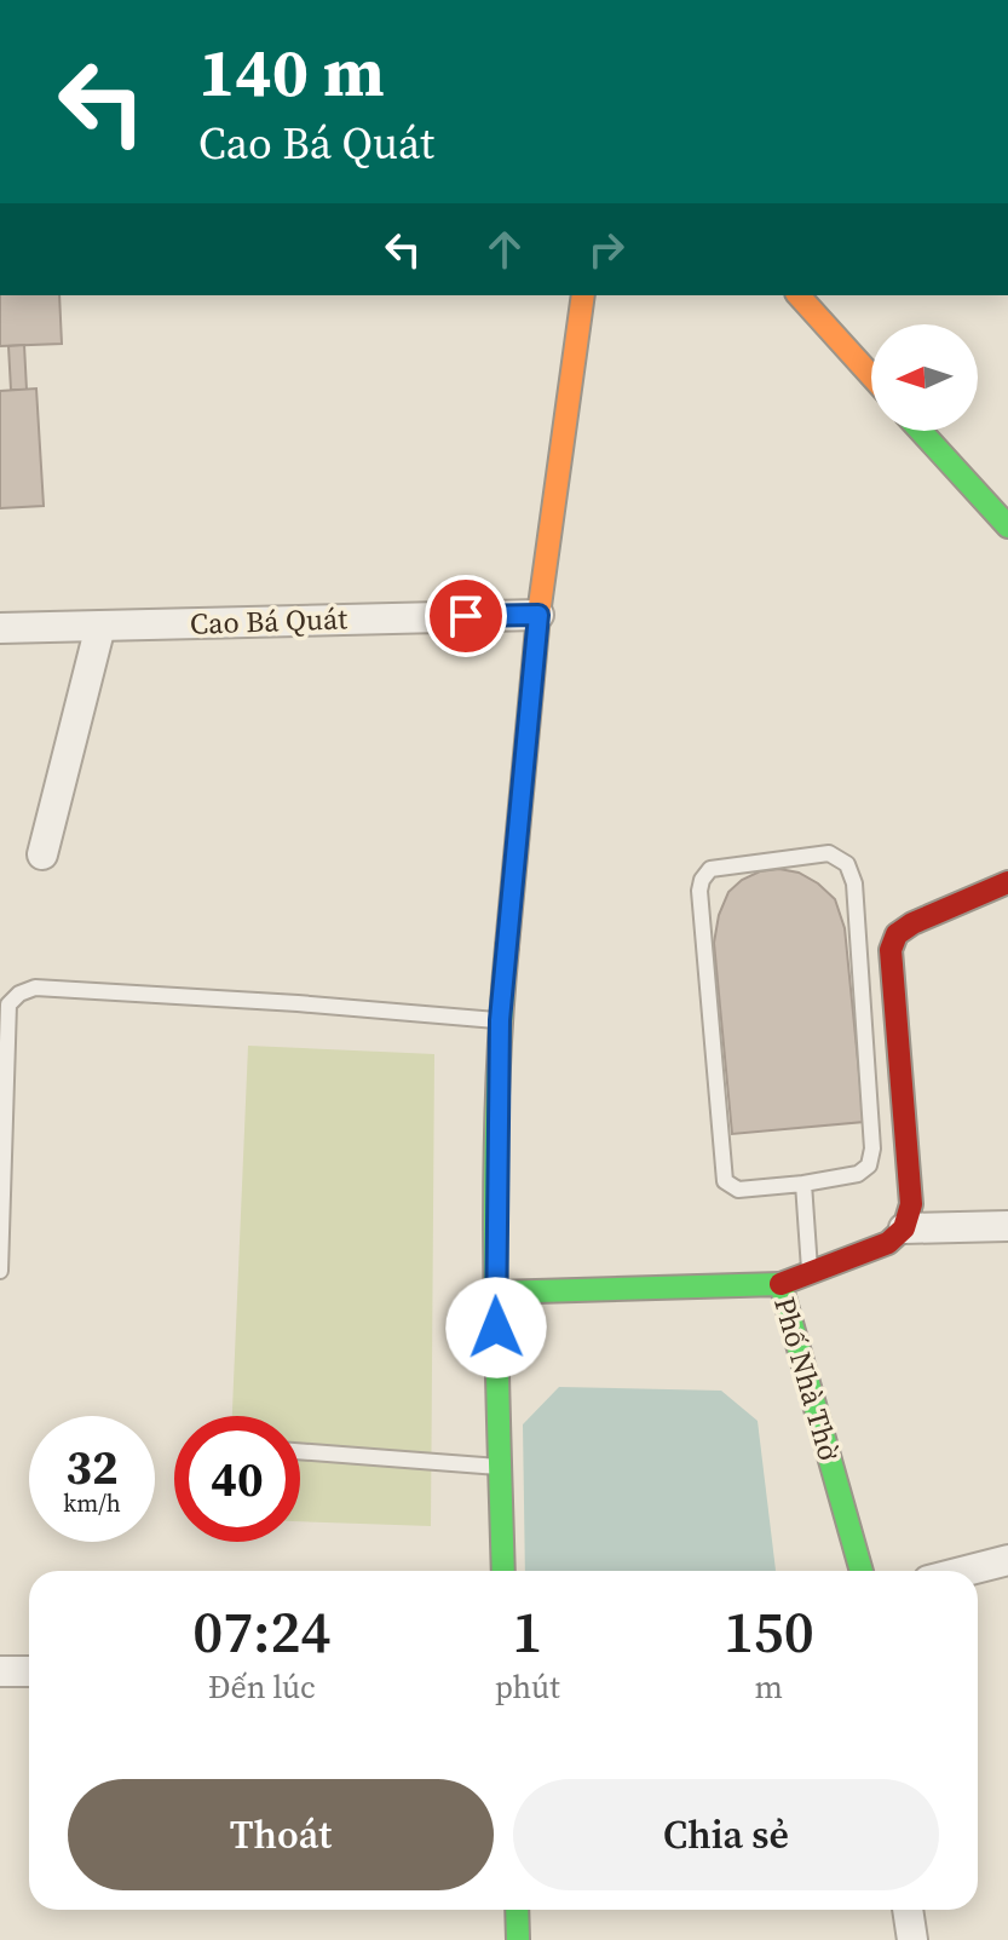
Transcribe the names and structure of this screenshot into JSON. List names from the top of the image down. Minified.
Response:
{"streets":{"street":["Cao Bá Quát","Phố Nhà Thờ"]},"north":"left","page":{"turn":["140 m","Cao Bá Quát"],"speed":"32 km/h","limit":"40","eta":["07:24","Đến lúc","1","phút","150","m"],"buttons":["Thoát","Chia sẻ"]}}
